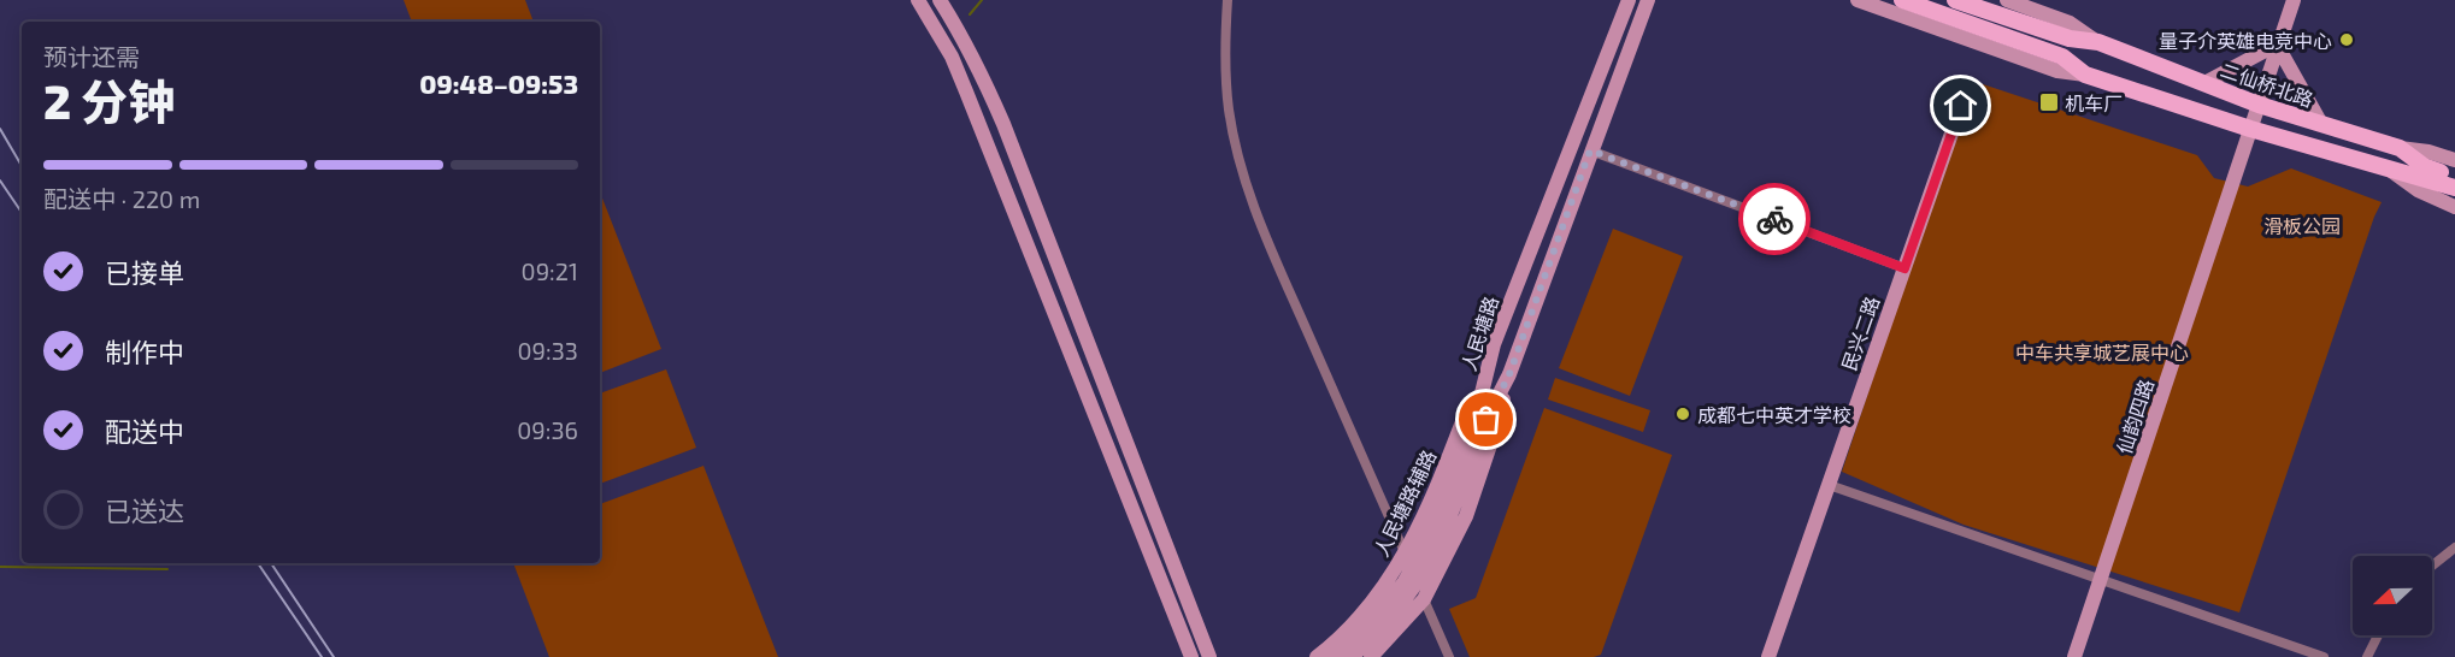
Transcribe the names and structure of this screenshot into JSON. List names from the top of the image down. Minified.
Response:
{"streets":{"main road":["二仙桥北路"],"street":["人民塘路","民兴二路","仙韵四路","人民塘路辅路"]},"crossings":[["二仙桥北路","仙韵四路"],["人民塘路","人民塘路辅路"]],"parks":["滑板公园","中车共享城艺展中心"],"places":{"other":["量子介英雄电竞中心","成都七中英才学校"],"transit":["机车厂"]},"north":"left","page":{"heading":["2 分钟","预计还需","09:48–09:53"],"bar":"配送中 · 220 m","list":[["已接单","09:21"],["制作中","09:33"],["配送中","09:36"],"已送达"]}}
